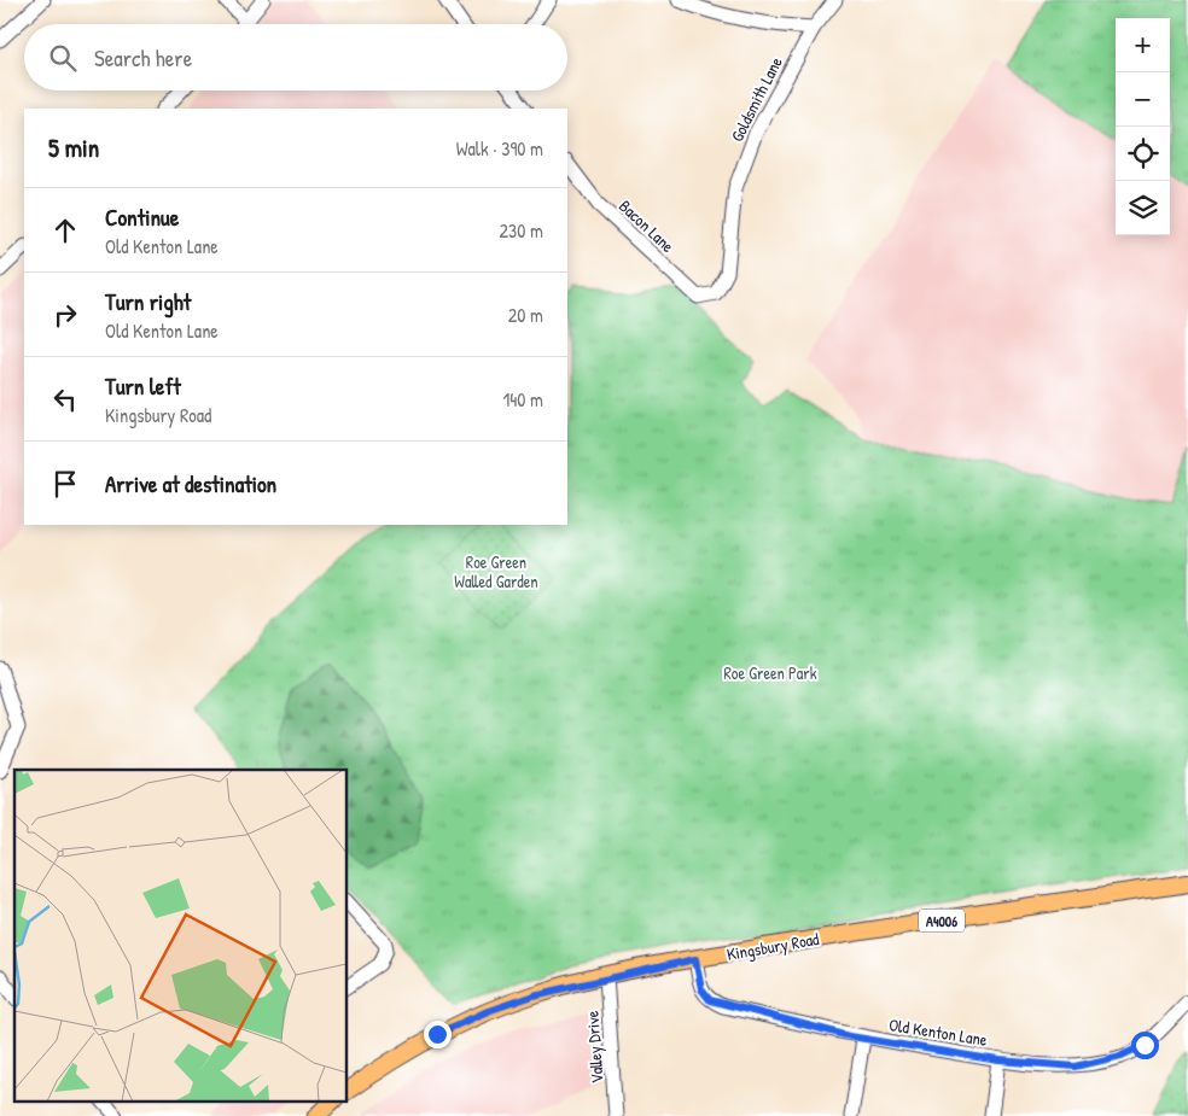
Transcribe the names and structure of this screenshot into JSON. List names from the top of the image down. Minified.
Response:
{"streets":{"main road":["A4006","Kingsbury Road"],"street":["Goldsmith Lane","Bacon Lane","Old Kenton Lane","Valley Drive"]},"crossings":[["Goldsmith Lane","Bacon Lane"],["Kingsbury Road","Old Kenton Lane"],["Kingsbury Road","Valley Drive"]],"parks":["Roe Green Walled Garden","Roe Green Park"],"page":{"map_buttons":["+","−"],"search":"Search here","heading":["5 min","Walk · 390 m"],"list":[["Continue","Old Kenton Lane","230 m"],["Turn right","Old Kenton Lane","20 m"],["Turn left","Kingsbury Road","140 m"],"Arrive at destination"]}}
